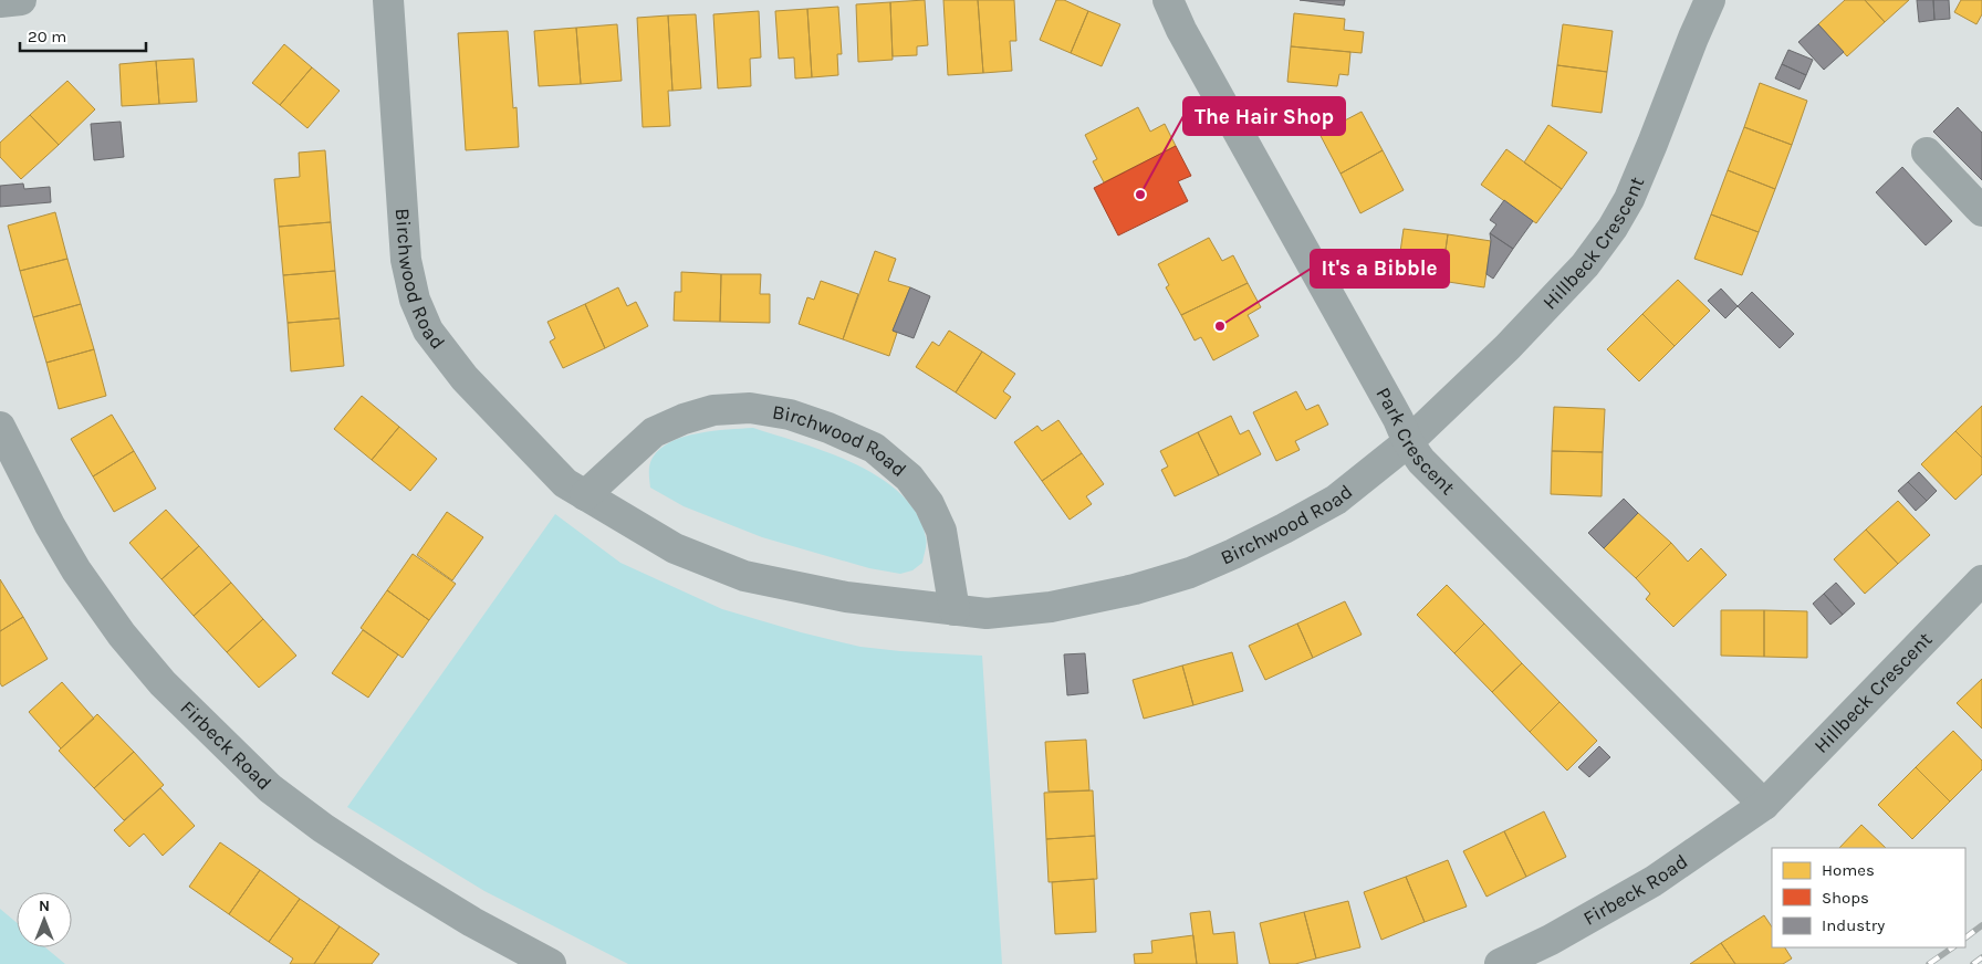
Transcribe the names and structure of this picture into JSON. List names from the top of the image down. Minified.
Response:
{"streets":{"street":["Hillbeck Crescent","Birchwood Road","Park Crescent","Firbeck Road"]},"crossings":[["Hillbeck Crescent","Birchwood Road"],["Hillbeck Crescent","Park Crescent"],["Hillbeck Crescent","Firbeck Road"],["Birchwood Road","Park Crescent"],["Park Crescent","Firbeck Road"]],"places":["The Hair Shop","It's a Bibble"],"legend":["Homes","Shops","Industry"],"scale_bar":"20 m","north":"top"}
